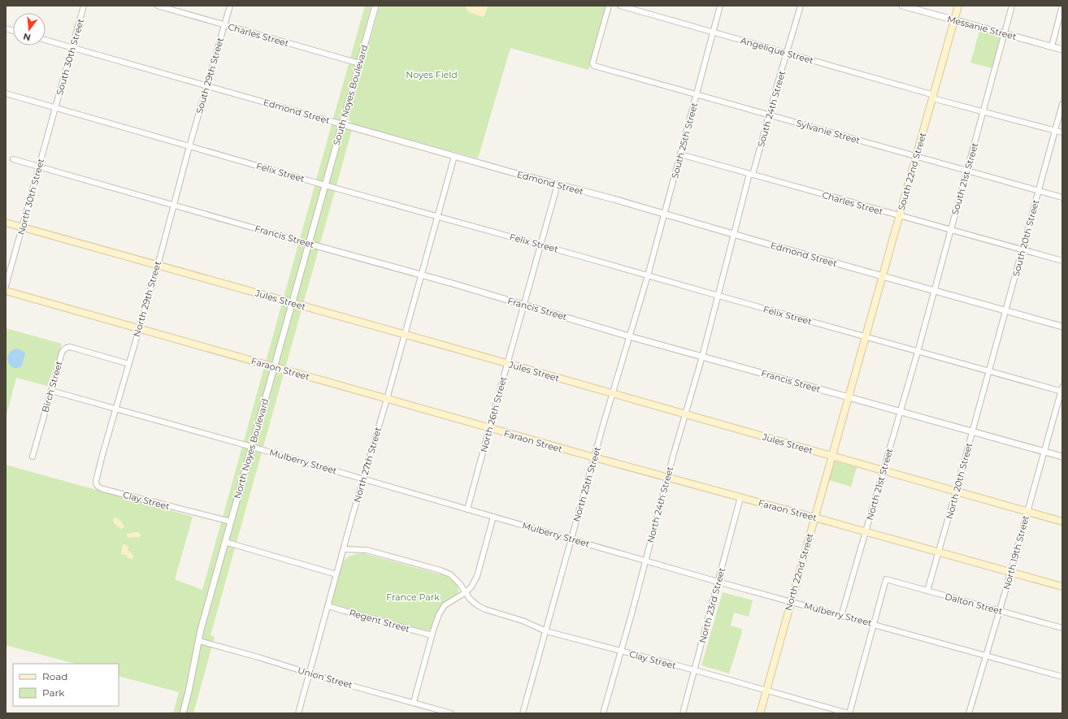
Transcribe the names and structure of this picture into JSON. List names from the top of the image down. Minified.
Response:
{"streets":{"main road":["South 22nd Street","Jules Street","Faraon Street","North 22nd Street"],"street":["Messanie Street","Charles Street","Angelique Street","South 30th Street","South 29th Street","South Noyes Boulevard","South 24th Street","Edmond Street","Sylvanie Street","South 25th Street","Felix Street","South 21st Street","North 30th Street","Francis Street","South 20th Street","North 29th Street","Birch Street","North 26th Street","North Noyes Boulevard","Mulberry Street","North 27th Street","North 20th Street","North 25th Street","North 21st Street","Clay Street","North 24th Street","North 19th Street","Dalton Street","North 23rd Street","Regent Street","Union Street"]},"crossings":[["Messanie Street","South 22nd Street"],["Messanie Street","South 21st Street"],["Charles Street","South 29th Street"],["Charles Street","South Noyes Boulevard"],["Charles Street","South 24th Street"],["Charles Street","South 25th Street"],["Charles Street","South 22nd Street"],["Charles Street","South 21st Street"],["Charles Street","South 20th Street"],["Angelique Street","South 24th Street"],["Angelique Street","South 25th Street"],["Angelique Street","South 22nd Street"],["Angelique Street","South 21st Street"],["Angelique Street","South 20th Street"],["South 30th Street","Edmond Street"],["South 30th Street","Felix Street"],["South 30th Street","North 30th Street"],["South 29th Street","Edmond Street"],["South 29th Street","Felix Street"],["South 29th Street","North 29th Street"],["South Noyes Boulevard","Edmond Street"],["South Noyes Boulevard","Felix Street"],["South Noyes Boulevard","North Noyes Boulevard"],["South 24th Street","Edmond Street"],["South 24th Street","Sylvanie Street"],["South 24th Street","Felix Street"],["South 24th Street","North 24th Street"],["Edmond Street","South 25th Street"],["Edmond Street","South 22nd Street"],["Edmond Street","South 21st Street"],["Edmond Street","South 20th Street"],["Edmond Street","North 26th Street"],["Edmond Street","North 27th Street"],["Sylvanie Street","South 25th Street"],["Sylvanie Street","South 22nd Street"],["Sylvanie Street","South 21st Street"],["Sylvanie Street","South 20th Street"],["South 25th Street","Felix Street"],["South 25th Street","North 25th Street"],["South 22nd Street","Felix Street"],["South 22nd Street","North 22nd Street"],["Felix Street","South 21st Street"],["Felix Street","North 30th Street"],["Felix Street","South 20th Street"],["Felix Street","North 29th Street"],["Felix Street","North 26th Street"],["Felix Street","North Noyes Boulevard"],["Felix Street","North 27th Street"],["Felix Street","North 20th Street"],["Felix Street","North 25th Street"],["Felix Street","North 21st Street"],["Felix Street","North 24th Street"],["Felix Street","North 19th Street"],["Felix Street","North 22nd Street"],["South 21st Street","North 21st Street"],["North 30th Street","Francis Street"],["North 30th Street","Jules Street"],["Francis Street","North 29th Street"],["Francis Street","North 26th Street"],["Francis Street","North Noyes Boulevard"],["Francis Street","North 27th Street"],["Francis Street","North 20th Street"],["Francis Street","North 25th Street"],["Francis Street","North 21st Street"],["Francis Street","North 24th Street"],["Francis Street","North 19th Street"],["Francis Street","North 22nd Street"],["South 20th Street","North 20th Street"],["North 29th Street","Jules Street"],["North 29th Street","Faraon Street"],["North 29th Street","Birch Street"],["North 29th Street","Mulberry Street"],["North 29th Street","Clay Street"],["Jules Street","North 26th Street"],["Jules Street","North Noyes Boulevard"],["Jules Street","North 27th Street"],["Jules Street","North 20th Street"],["Jules Street","North 25th Street"],["Jules Street","North 21st Street"],["Jules Street","North 24th Street"],["Jules Street","North 19th Street"],["Jules Street","North 22nd Street"],["Faraon Street","North 26th Street"],["Faraon Street","North Noyes Boulevard"],["Faraon Street","North 27th Street"],["Faraon Street","North 20th Street"],["Faraon Street","North 25th Street"],["Faraon Street","North 21st Street"],["Faraon Street","North 24th Street"],["Faraon Street","North 19th Street"],["Faraon Street","North 22nd Street"],["Faraon Street","North 23rd Street"],["Birch Street","Mulberry Street"],["North 26th Street","Mulberry Street"],["North Noyes Boulevard","Mulberry Street"],["North Noyes Boulevard","Clay Street"],["North Noyes Boulevard","Union Street"],["Mulberry Street","North 27th Street"],["Mulberry Street","North 25th Street"],["Mulberry Street","North 21st Street"],["Mulberry Street","North 24th Street"],["Mulberry Street","North 19th Street"],["Mulberry Street","North 22nd Street"],["Mulberry Street","Dalton Street"],["Mulberry Street","North 23rd Street"],["North 27th Street","Regent Street"],["North 27th Street","Union Street"],["North 20th Street","Dalton Street"],["North 25th Street","Clay Street"],["Clay Street","North 24th Street"],["Clay Street","North 22nd Street"],["Clay Street","North 23rd Street"],["North 19th Street","Dalton Street"]],"parks":["Noyes Field","France Park"],"legend":["Road","Park"],"north":"bottom"}
